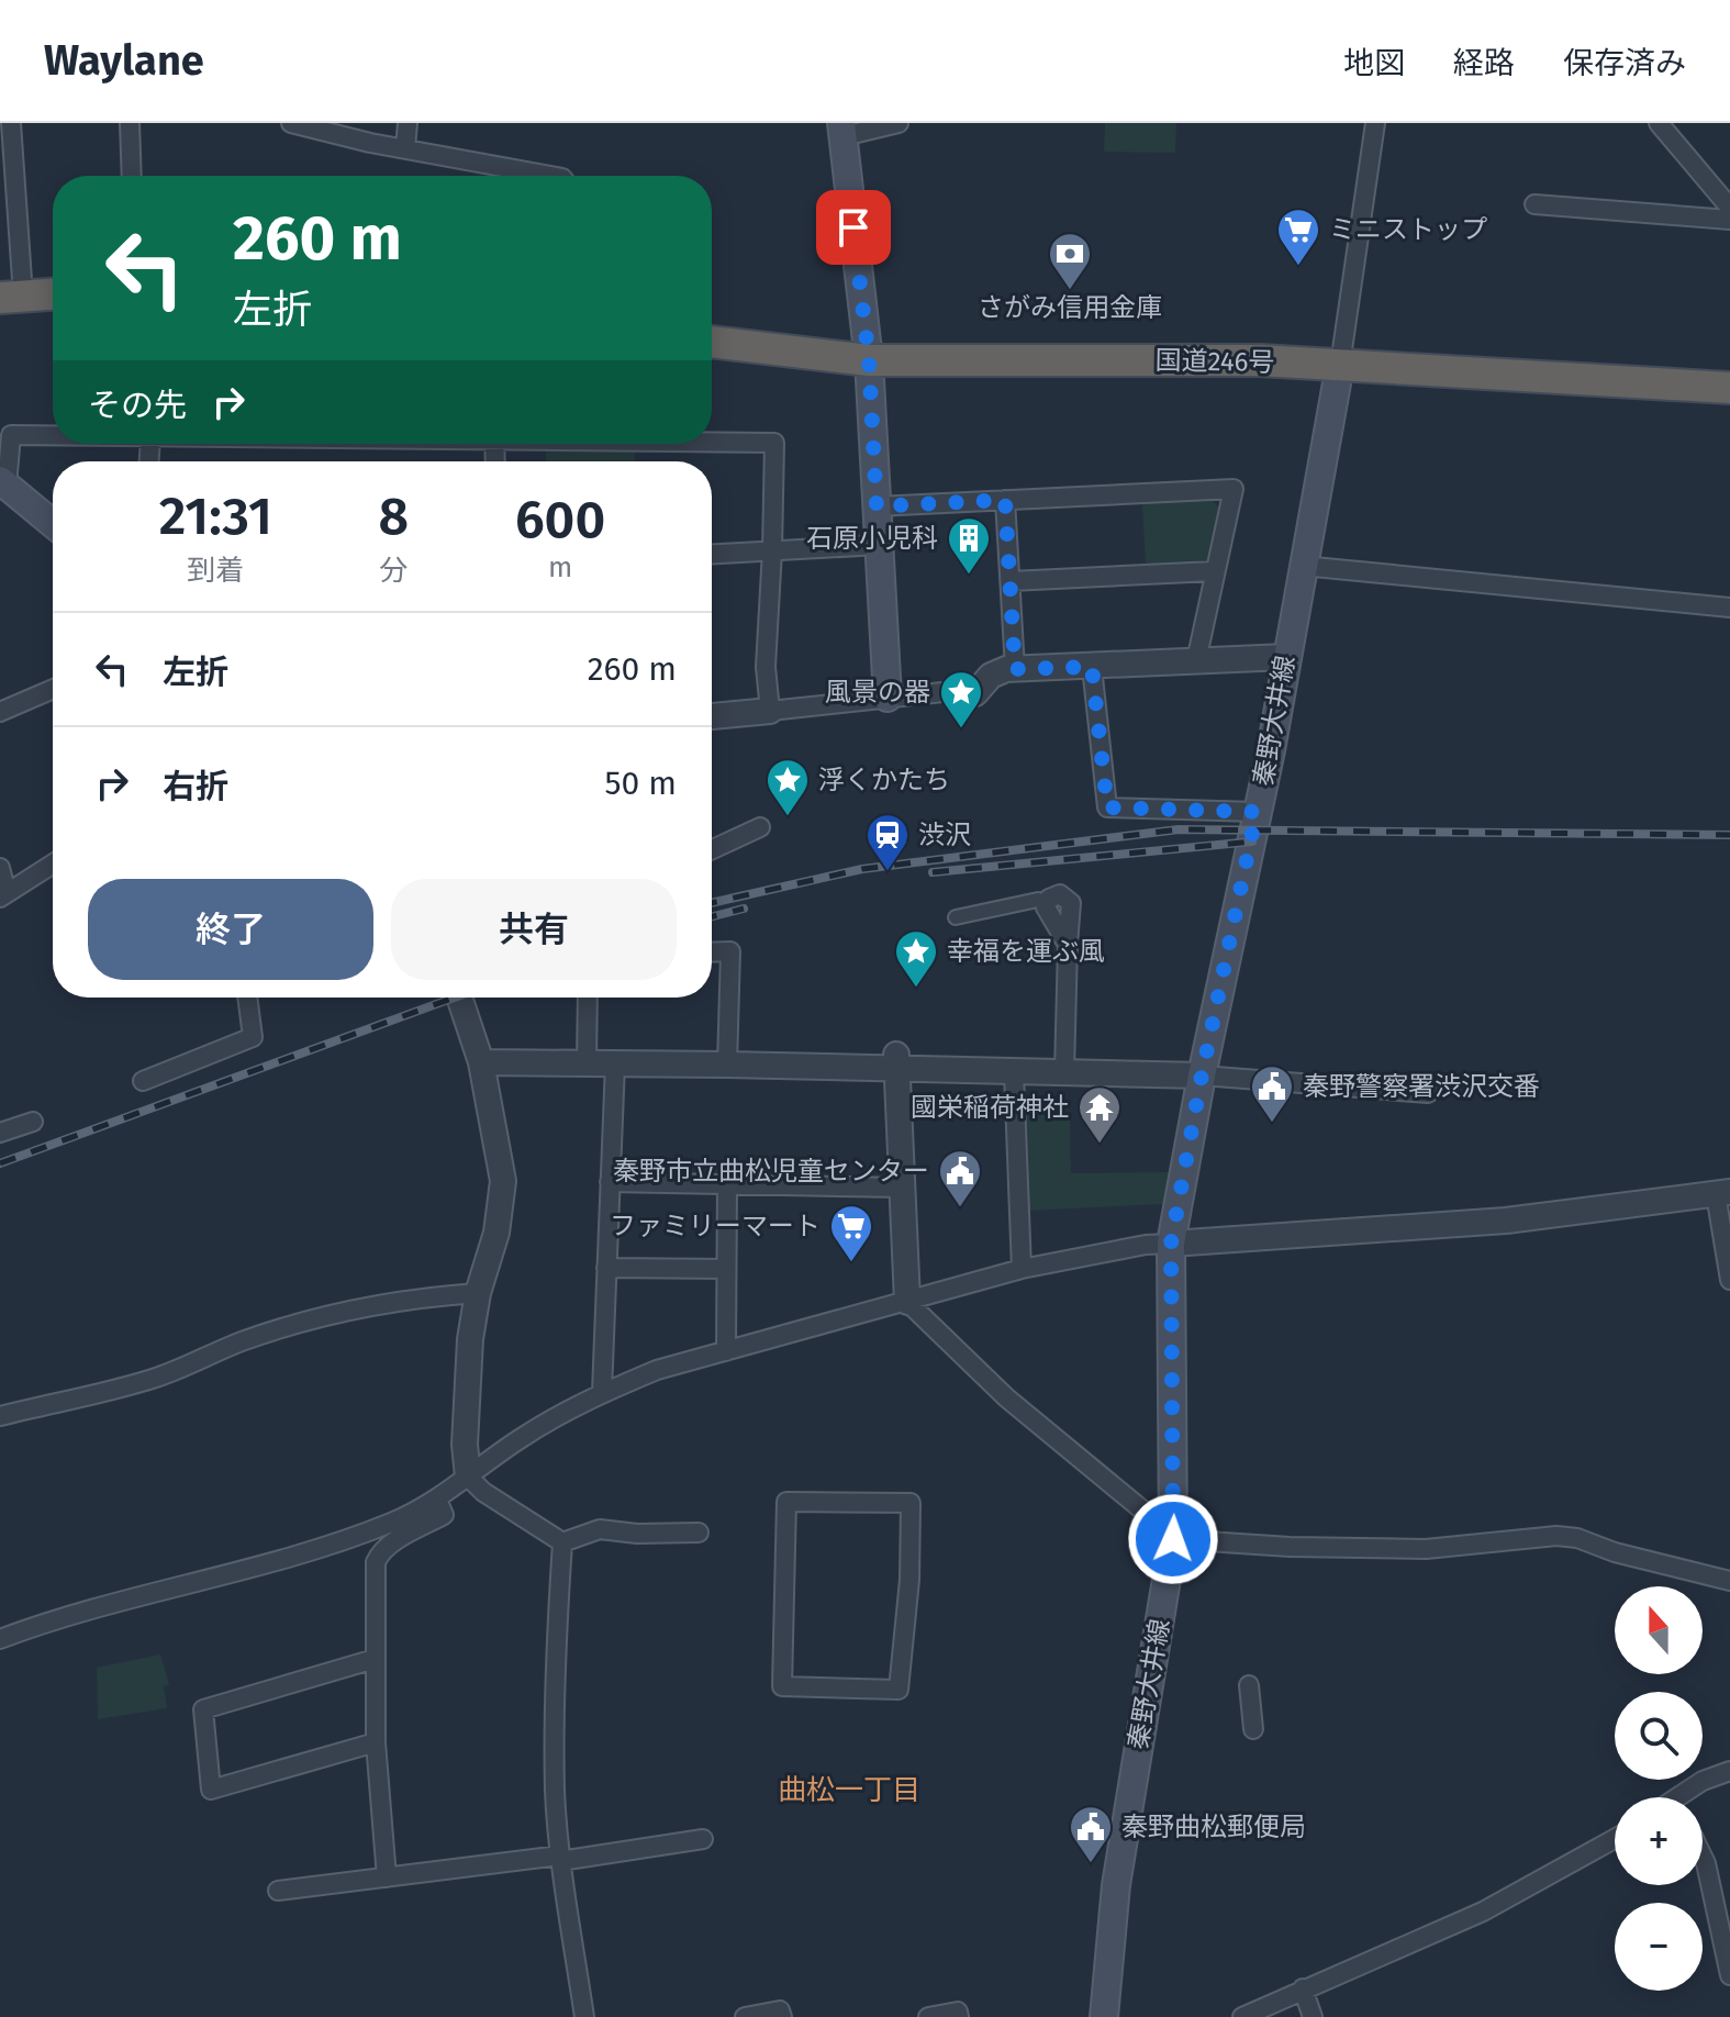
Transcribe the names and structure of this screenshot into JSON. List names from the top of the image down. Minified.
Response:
{"streets":{"highway":["国道246号"],"main road":["秦野大井線"]},"crossings":[["国道246号","秦野大井線"]],"districts":["曲松一丁目"],"places":{"supermarket":["ミニストップ","ファミリーマート"],"bank":["さがみ信用金庫"],"building":["石原小児科"],"place":["風景の器","浮くかたち","幸福を運ぶ風"],"station":["渋沢"],"public building":["秦野警察署渋沢交番","秦野市立曲松児童センター","秦野曲松郵便局"],"temple":["國栄稲荷神社"]},"north":"top","page":{"header":"Waylane","nav":["地図","経路","保存済み"],"turn":["260 m","左折"],"then":"その先","eta":["21:31","到着","8","分","600","m"],"list":[{"name":"左折","value":"260 m"},{"name":"右折","value":"50 m"}],"buttons":["終了","共有"],"map_buttons":["+","−"]}}
